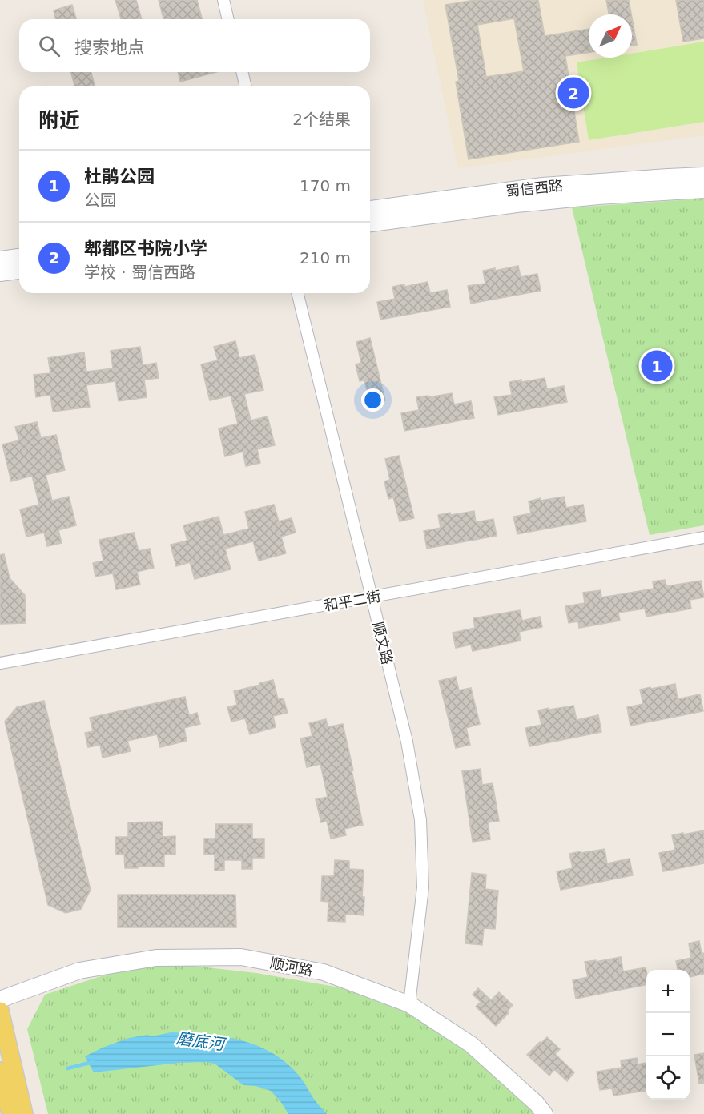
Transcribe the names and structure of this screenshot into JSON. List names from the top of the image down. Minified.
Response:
{"streets":{"street":["蜀信西路","和平二街","顺文路","顺河路"]},"crossings":[["和平二街","顺文路"],["顺文路","顺河路"]],"water":["磨底河"],"north":"top right","page":{"search":"搜索地点","pins":["2","1"],"heading":["附近","2个结果"],"list":[{"mark":"1","name":"杜鹃公园","note":"公园","value":"170 m"},{"mark":"2","name":"郫都区书院小学","note":"学校 · 蜀信西路","value":"210 m"}],"map_buttons":["+","−"]}}
